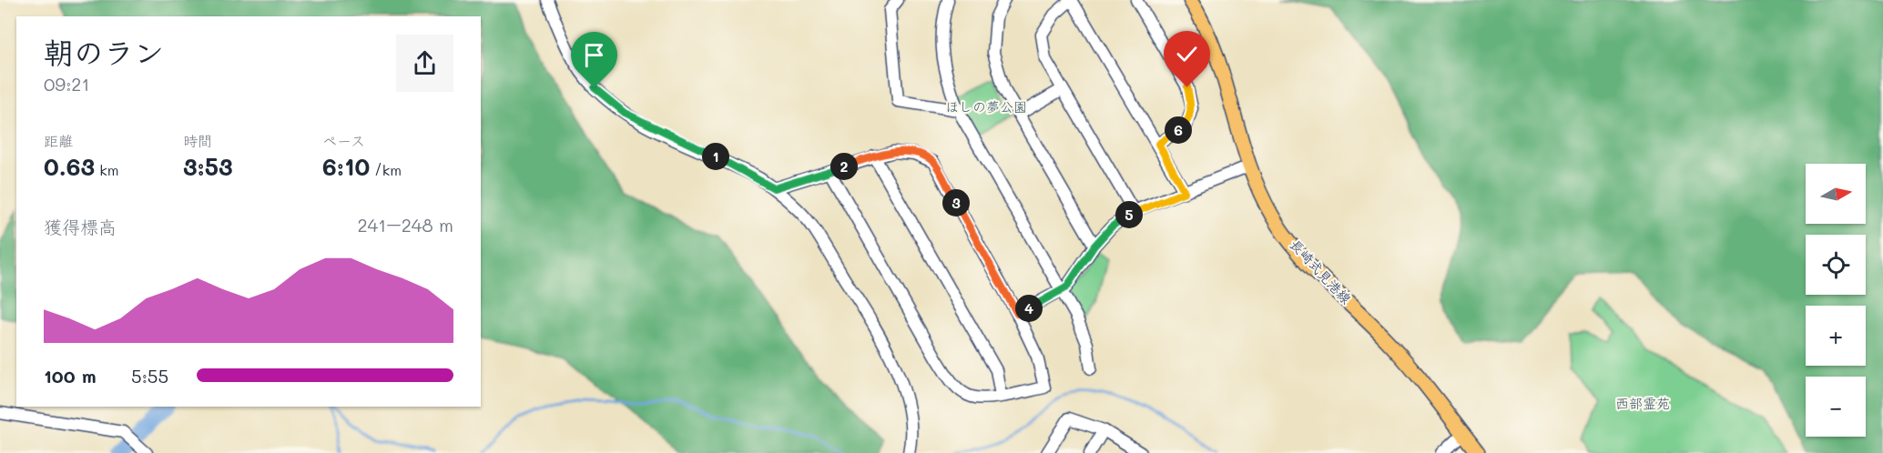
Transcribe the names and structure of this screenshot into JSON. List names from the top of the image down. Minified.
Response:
{"streets":{"main road":["長崎式見港線"]},"parks":["ほしの夢公園","西部霊苑"],"north":"right","page":{"heading":["朝のラン","09:21"],"stats":[["距離","0.63 km"],["時間","3:53"],["ペース","6:10 /km"]],"pins":["6","1","2","3","5","4"],"map_buttons":["+","−"],"chart":["獲得標高","241–248 m"],"list":[{"name":"100 m","note":"5:55"}]}}
